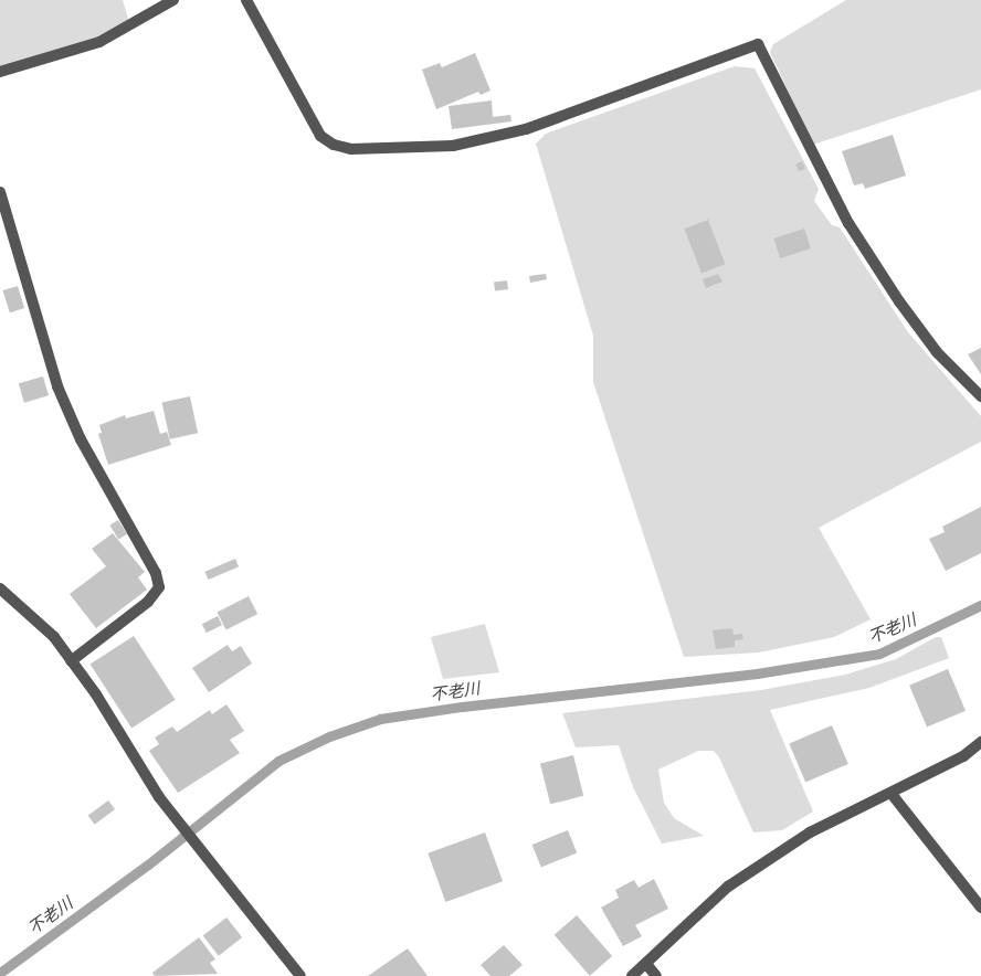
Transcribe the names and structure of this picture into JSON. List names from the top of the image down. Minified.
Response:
{"water":["不老川"]}
